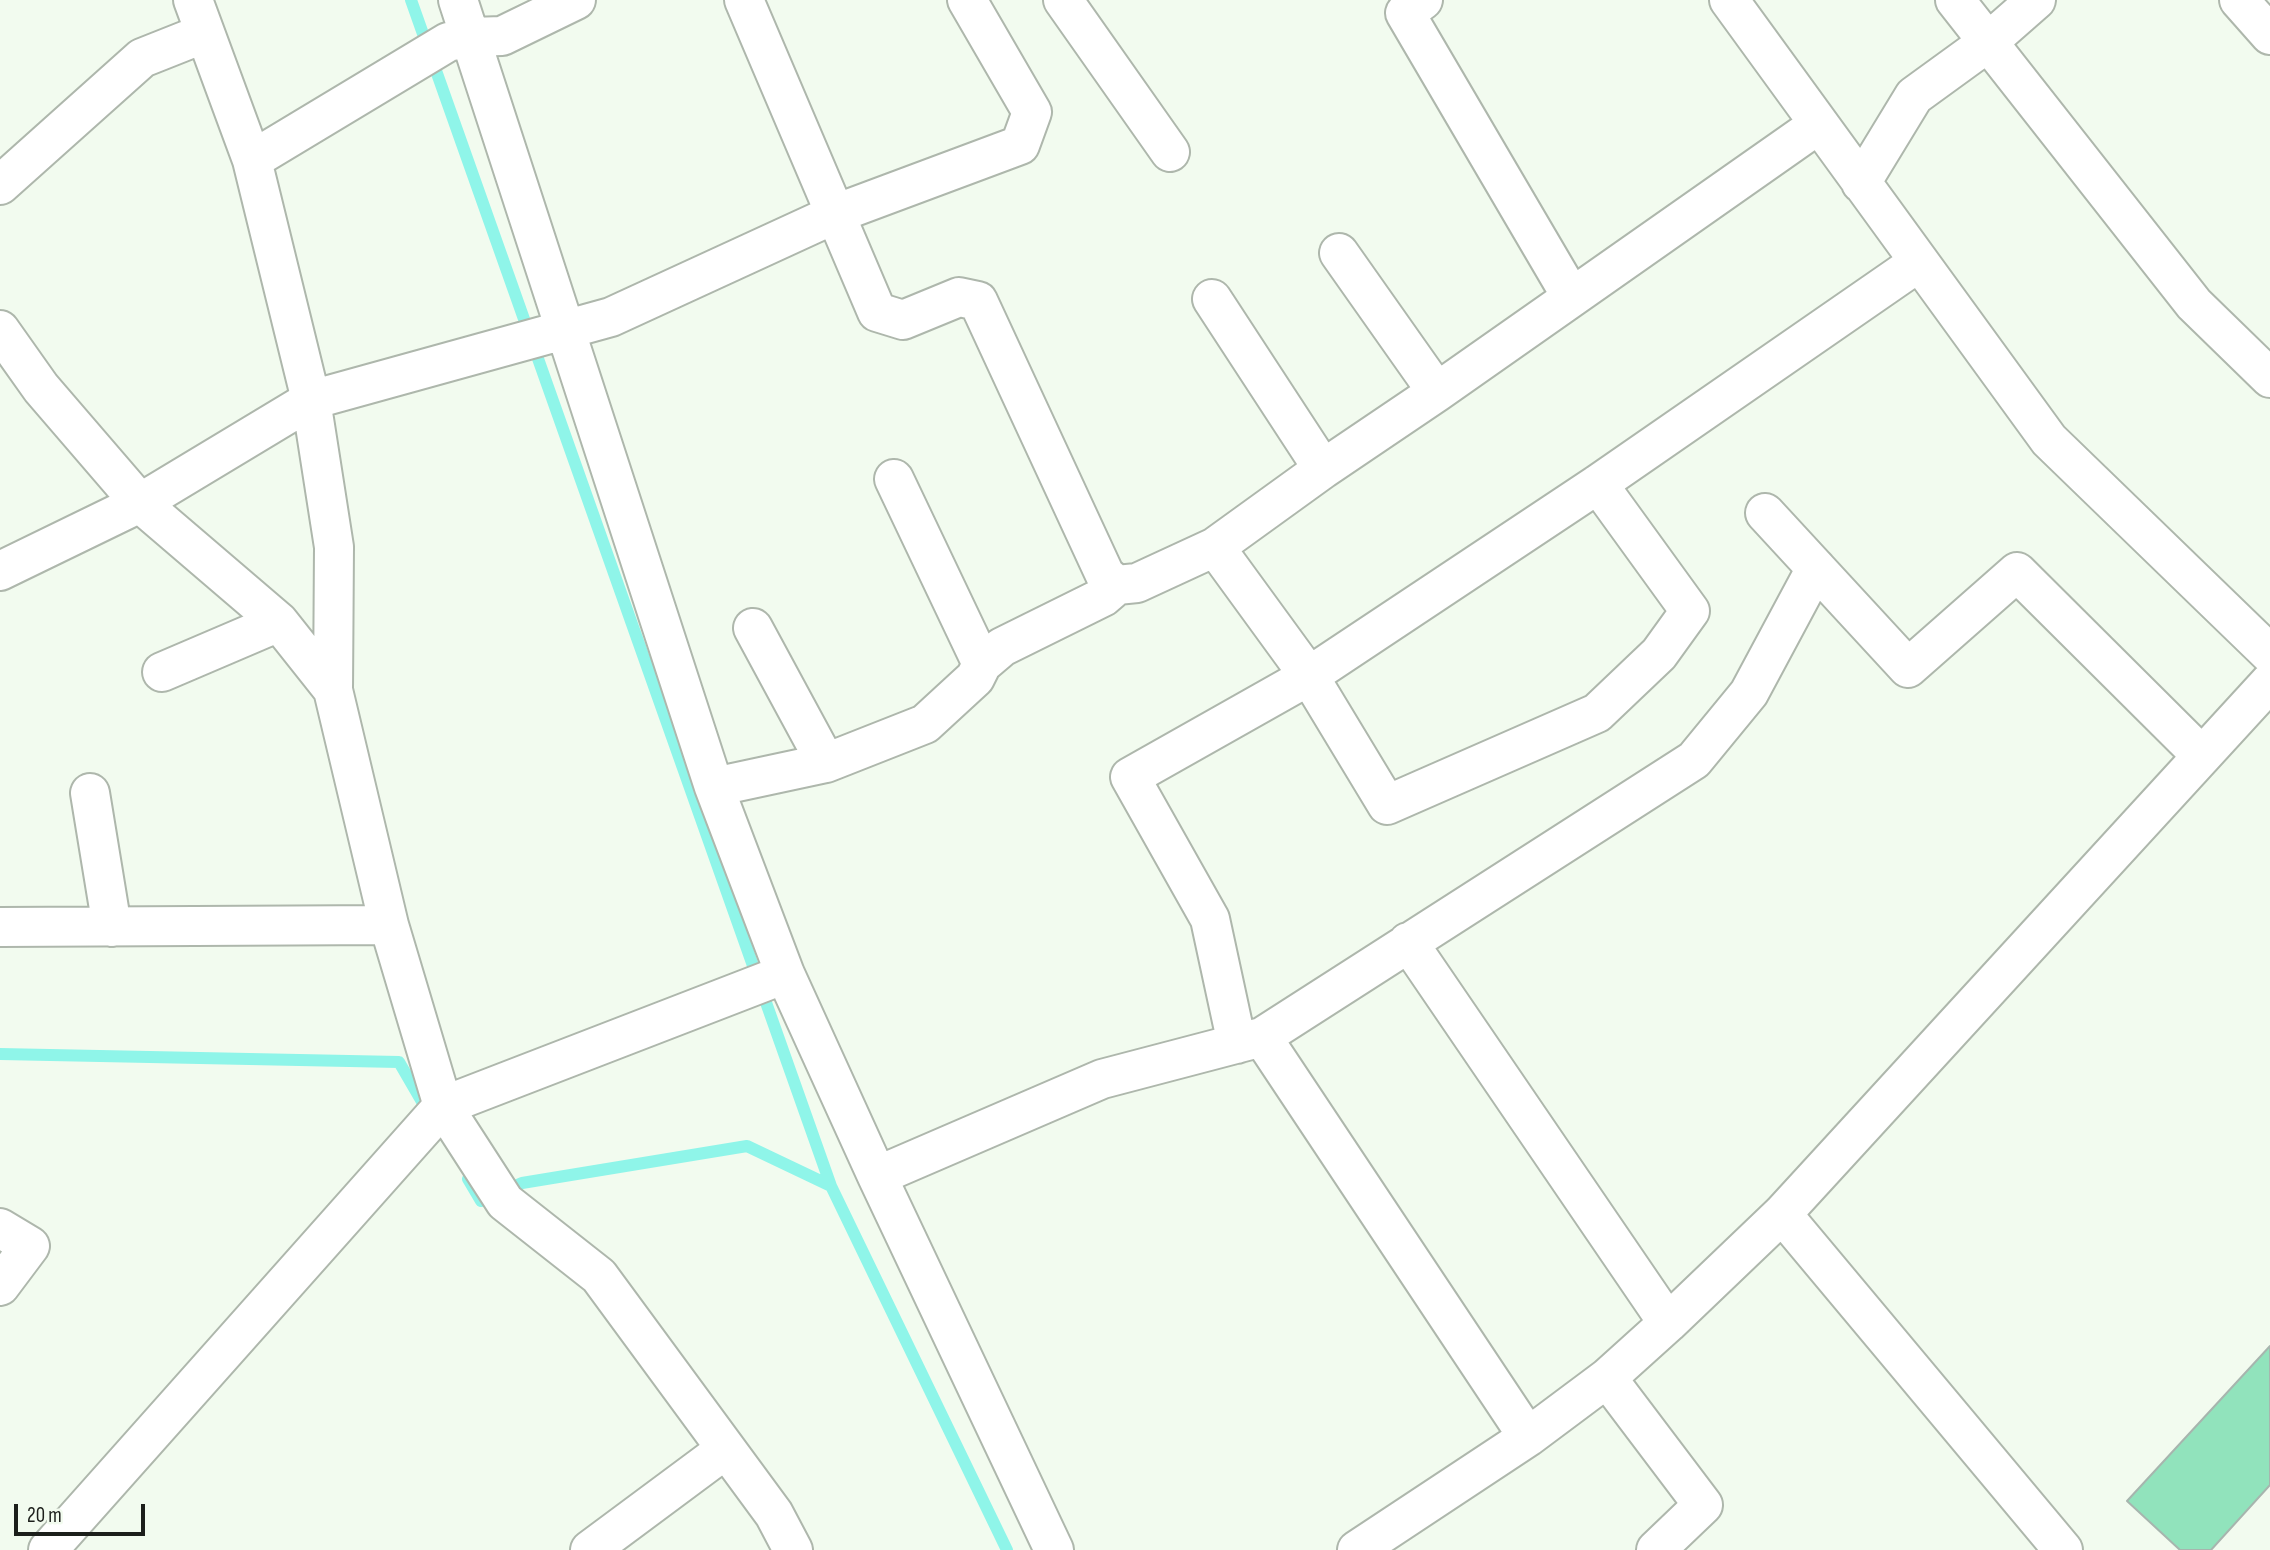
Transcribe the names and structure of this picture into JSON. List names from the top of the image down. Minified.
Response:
{"scale_bar":"20 m"}
